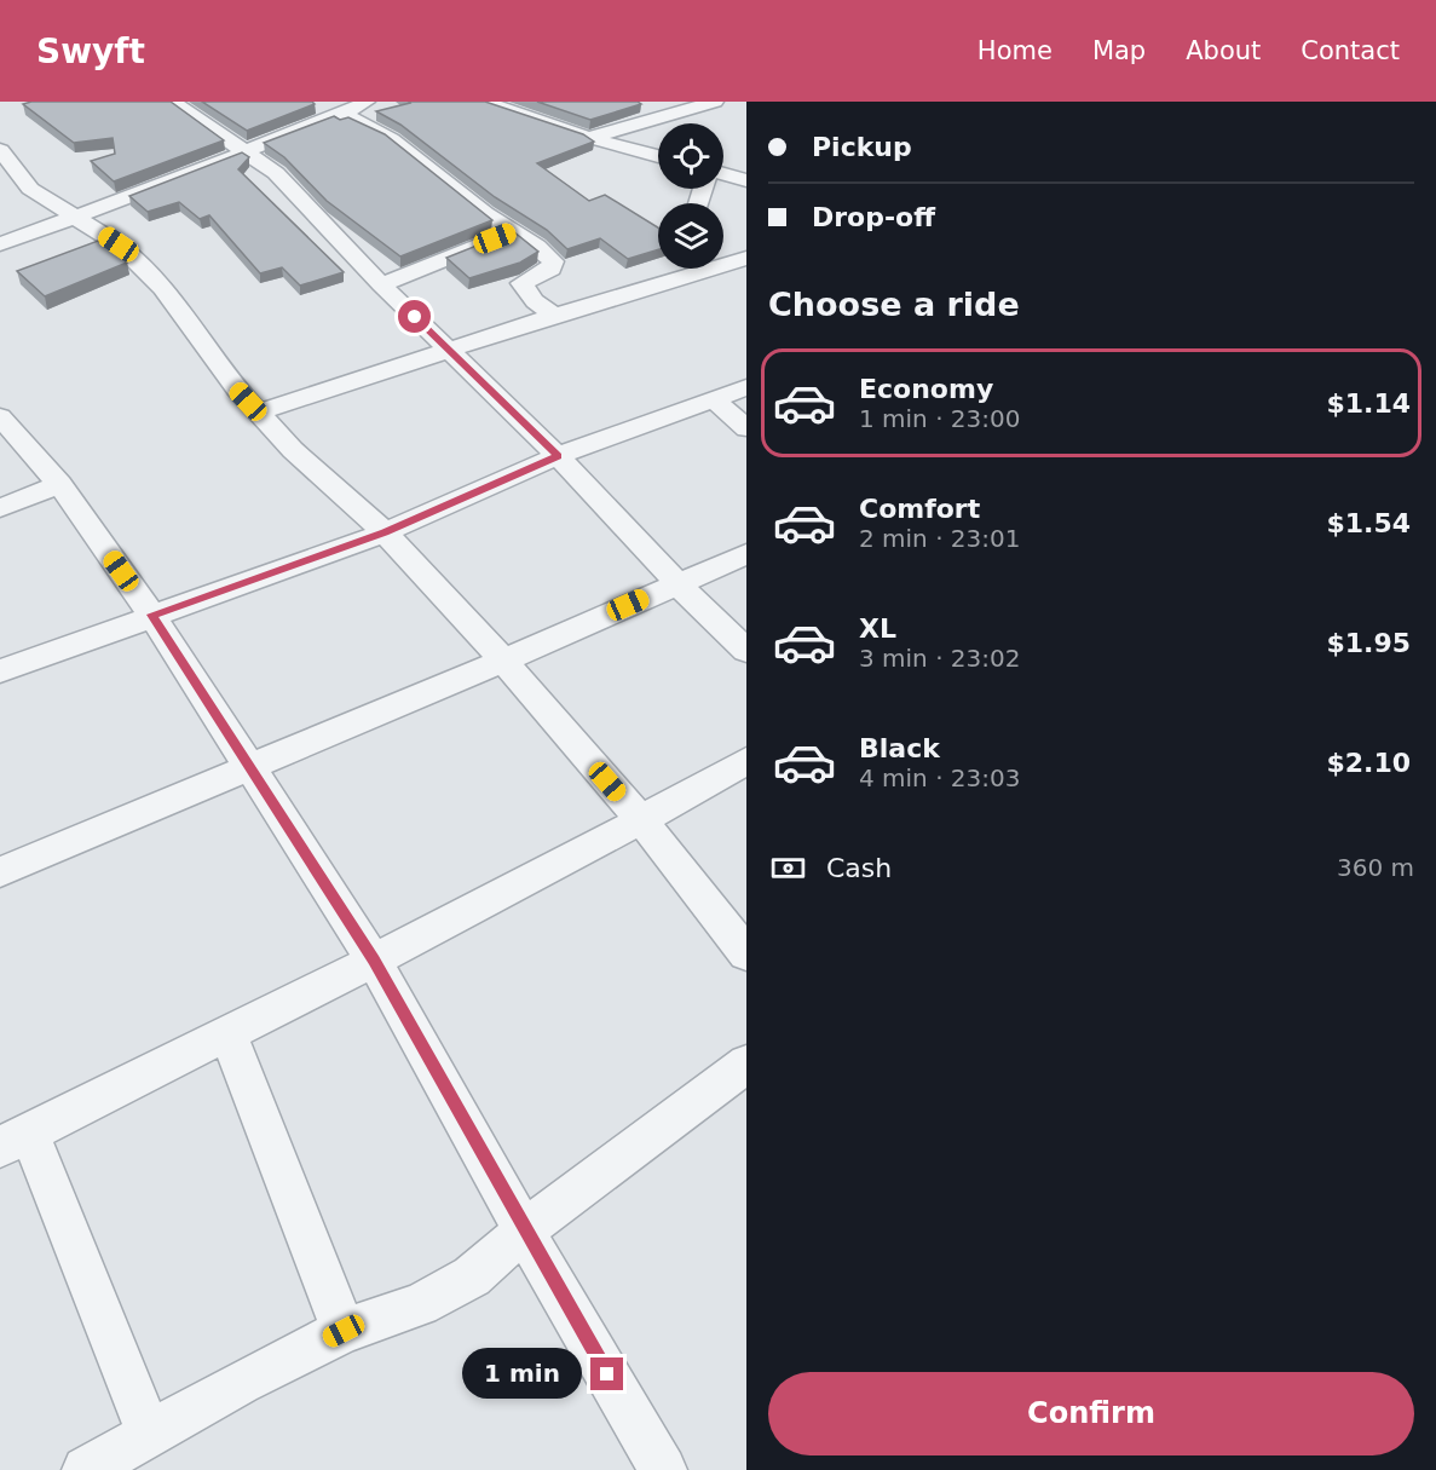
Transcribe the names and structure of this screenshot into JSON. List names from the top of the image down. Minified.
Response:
{"page":{"header":"Swyft","nav":["Home","Map","About","Contact"],"banner":["Pickup","Drop-off"],"heading":"Choose a ride","list":[{"name":"Economy","note":"1 min · 23:00","value":"$1.14"},{"name":"Comfort","note":"2 min · 23:01","value":"$1.54"},{"name":"XL","note":"3 min · 23:02","value":"$1.95"},{"name":"Black","note":"4 min · 23:03","value":"$2.10"}],"pay":["Cash","360 m"],"bubble":"1 min","buttons":"Confirm"}}
